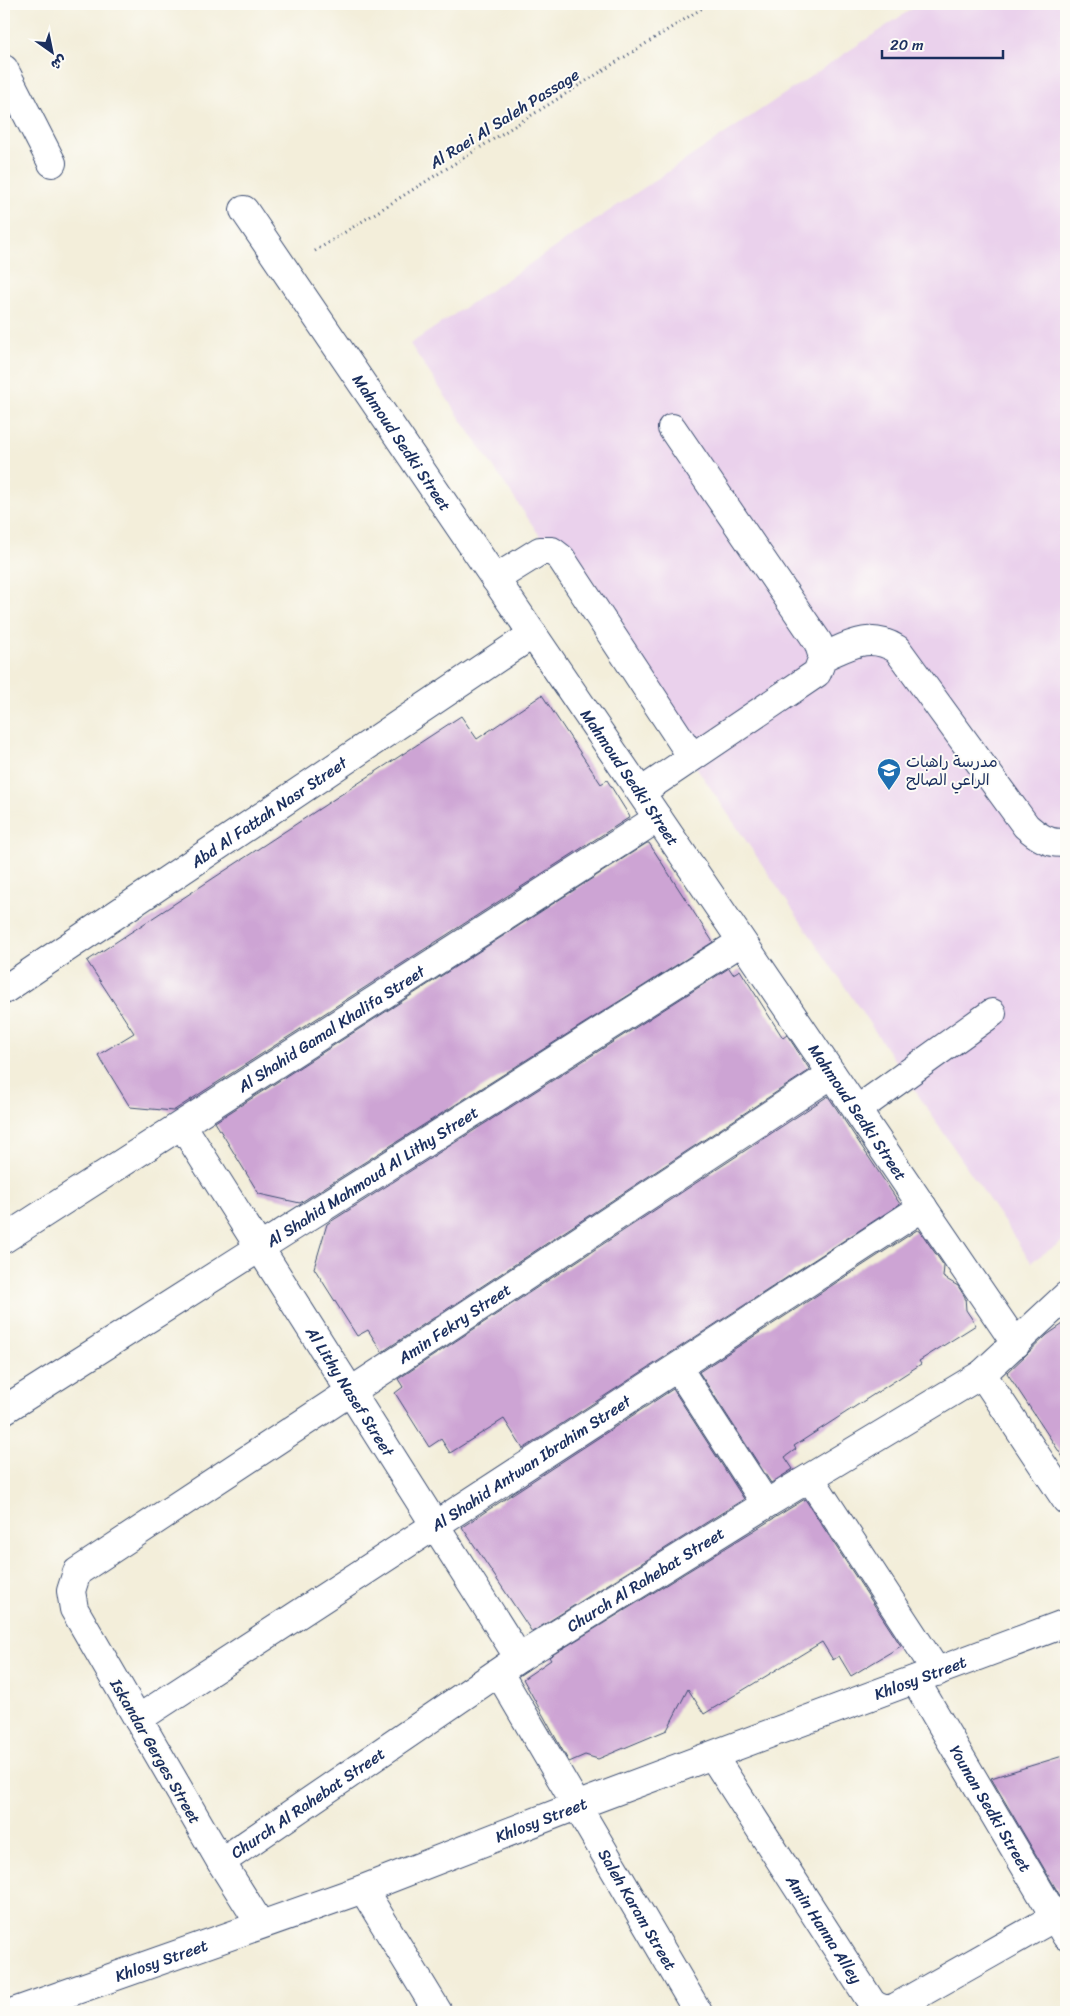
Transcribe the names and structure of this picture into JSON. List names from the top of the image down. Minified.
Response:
{"streets":{"street":["Mahmoud Sedki Street","Abd Al Fattah Nasr Street","Al Shahid Gamal Khalifa Street","Al Shahid Mahmoud Al Lithy Street","Amin Fekry Street","Al Lithy Nasef Street","Al Shahid Antwan Ibrahim Street","Church Al Rahebat Street","Khlosy Street","Iskandar Gerges Street","Younan Sedki Street","Saleh Karam Street","Amin Hanna Alley"],"path":["Al Raei Al Saleh Passage"]},"crossings":[["Mahmoud Sedki Street","Abd Al Fattah Nasr Street"],["Mahmoud Sedki Street","Al Shahid Gamal Khalifa Street"],["Mahmoud Sedki Street","Al Shahid Mahmoud Al Lithy Street"],["Mahmoud Sedki Street","Amin Fekry Street"],["Mahmoud Sedki Street","Al Shahid Antwan Ibrahim Street"],["Mahmoud Sedki Street","Church Al Rahebat Street"],["Al Shahid Gamal Khalifa Street","Al Lithy Nasef Street"],["Al Shahid Mahmoud Al Lithy Street","Al Lithy Nasef Street"],["Amin Fekry Street","Al Lithy Nasef Street"],["Amin Fekry Street","Iskandar Gerges Street"],["Al Lithy Nasef Street","Al Shahid Antwan Ibrahim Street"],["Al Lithy Nasef Street","Church Al Rahebat Street"],["Al Lithy Nasef Street","Saleh Karam Street"],["Al Shahid Antwan Ibrahim Street","Iskandar Gerges Street"],["Church Al Rahebat Street","Iskandar Gerges Street"],["Church Al Rahebat Street","Younan Sedki Street"],["Church Al Rahebat Street","Saleh Karam Street"],["Khlosy Street","Iskandar Gerges Street"],["Khlosy Street","Younan Sedki Street"],["Khlosy Street","Saleh Karam Street"],["Khlosy Street","Amin Hanna Alley"],["Younan Sedki Street","Amin Hanna Alley"]],"places":{"school or university":["مدرسة راهبات الراعي الصالح"]},"scale_bar":"20 m","north":"bottom right"}
